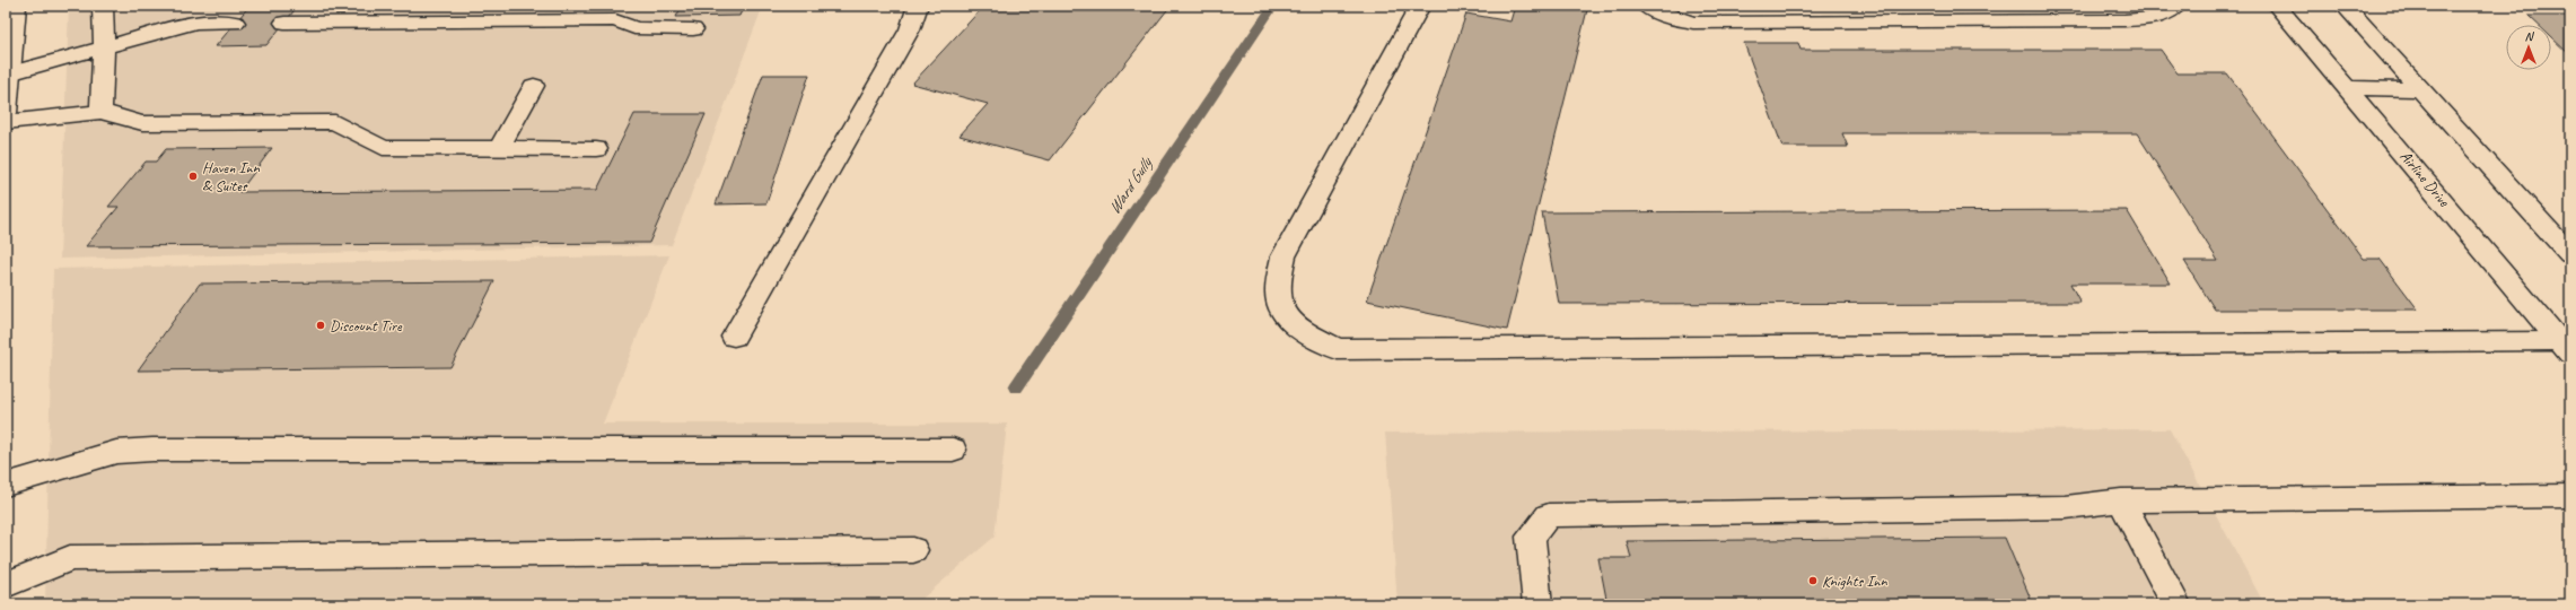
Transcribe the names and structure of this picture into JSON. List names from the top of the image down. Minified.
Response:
{"streets":{"main road":["Airline Drive"]},"water":["Ward Gully"],"places":["Haven Inn & Suites","Discount Tire","Knights Inn"],"north":"top"}
